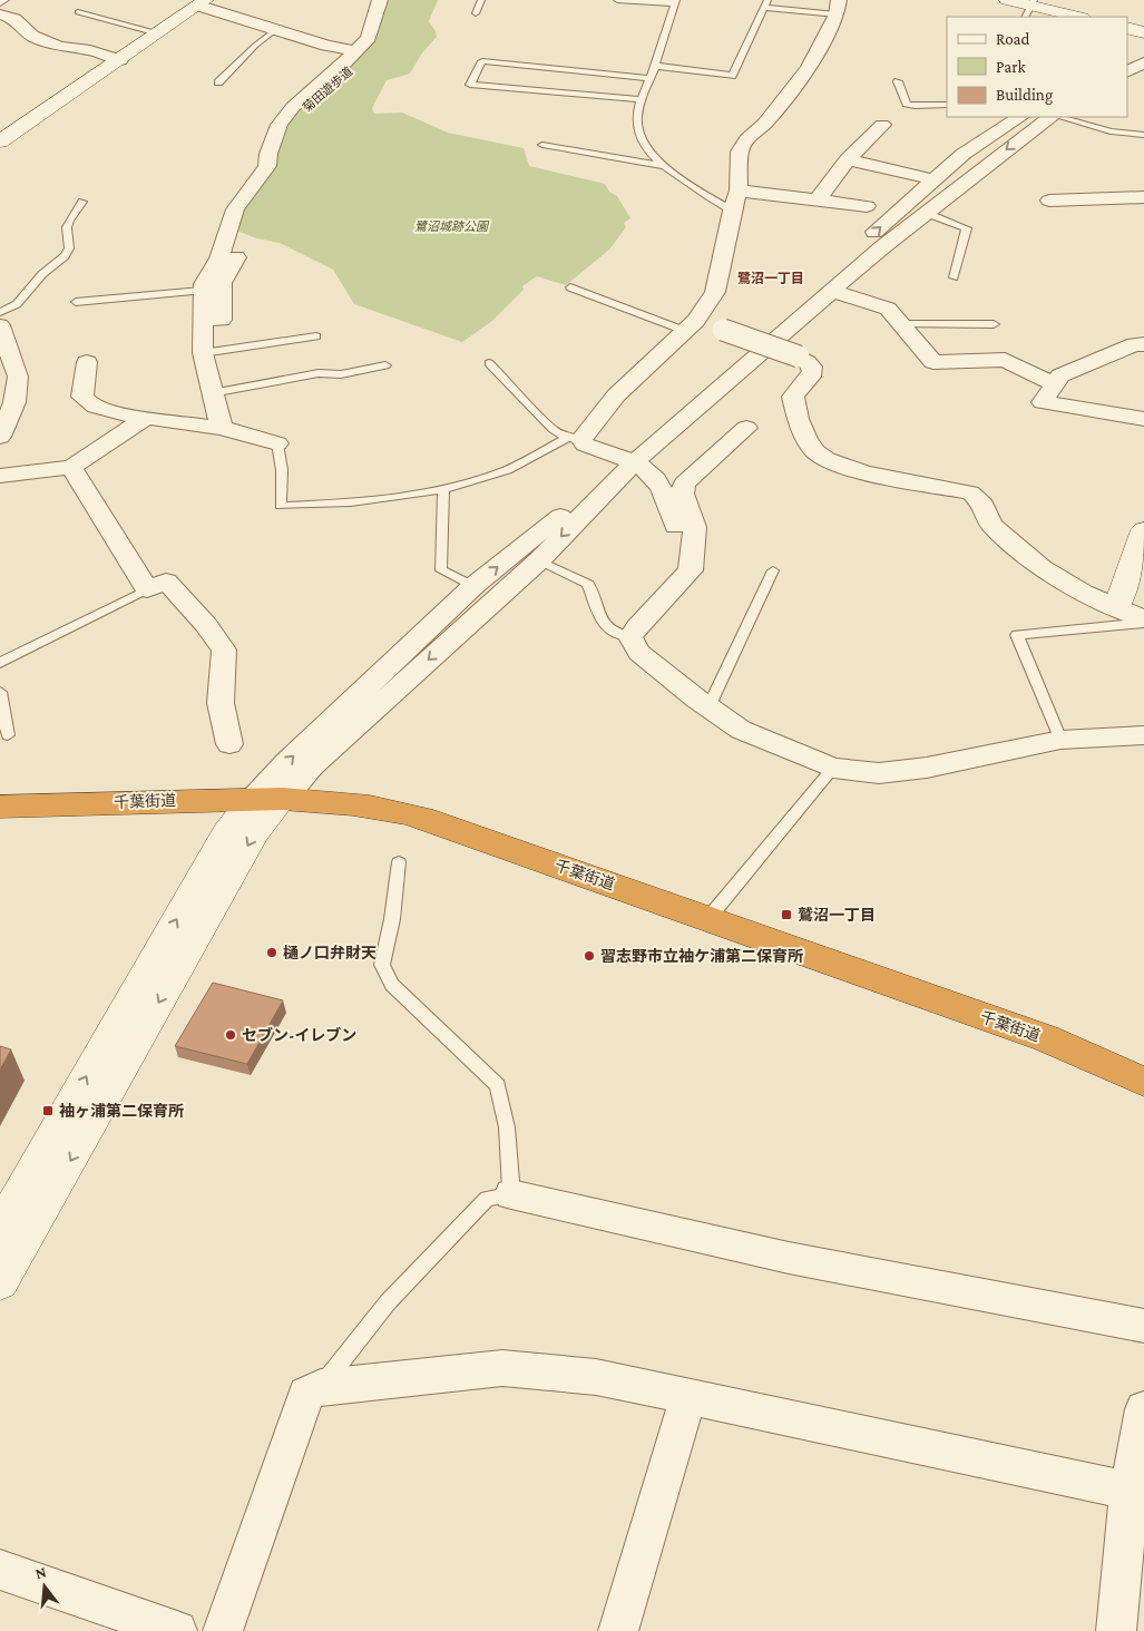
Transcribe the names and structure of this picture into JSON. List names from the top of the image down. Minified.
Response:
{"streets":{"highway":["千葉街道"],"street":["菊田遊歩道"]},"districts":["鷺沼一丁目"],"parks":["鷺沼城跡公園"],"places":{"transit":["鷲沼一丁目","袖ヶ浦第二保育所"],"other":["樋ノ口弁財天","習志野市立袖ケ浦第二保育所","セブン-イレブン"]},"legend":["Road","Park","Building"],"north":"top"}
